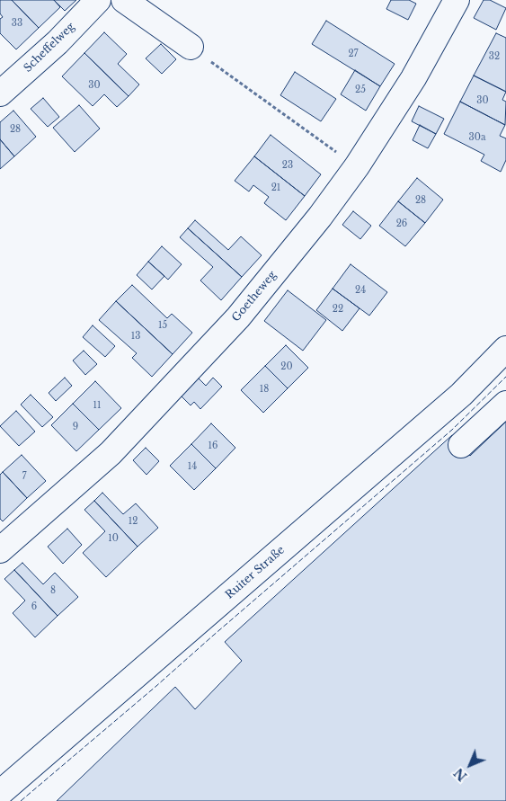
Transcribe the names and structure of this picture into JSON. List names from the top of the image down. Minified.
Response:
{"streets":{"street":["Scheffelweg","Goetheweg","Ruiter Straße"]},"house_numbers":["33","27","32","30","25","30","28","30a","23","21","28","26","24","22","15","13","20","18","11","9","16","14","7","12","10","8","6"],"north":"bottom left"}
